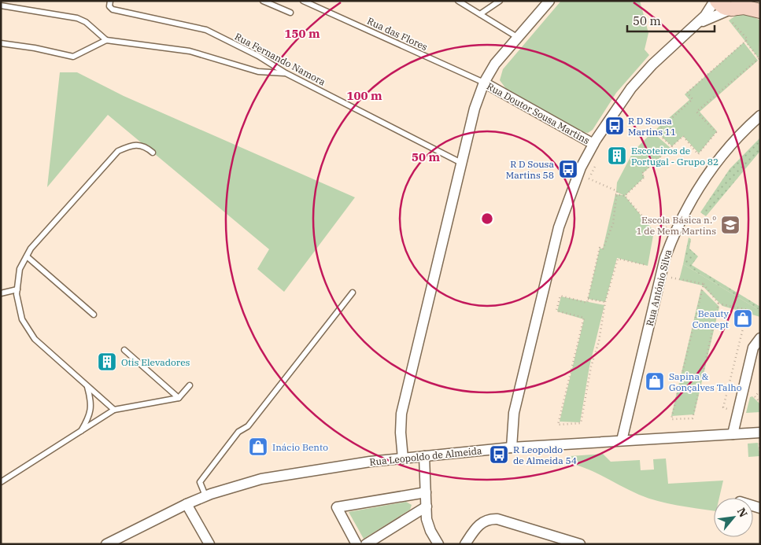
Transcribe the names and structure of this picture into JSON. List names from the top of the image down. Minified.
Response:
{"streets":{"street":["Rua Doutor Sousa Martins","Rua António Silva","Rua Leopoldo de Almeida"],"lane":["Rua das Flores","Rua Fernando Namora"]},"crossings":[["Rua das Flores","Rua Doutor Sousa Martins"],["Rua Fernando Namora","Rua Doutor Sousa Martins"],["Rua Doutor Sousa Martins","Rua Leopoldo de Almeida"],["Rua António Silva","Rua Leopoldo de Almeida"]],"places":{"bus stop":["R D Sousa Martins 11","R D Sousa Martins 58","R Leopoldo de Almeida 54"],"building":["Escoteiros de Portugal - Grupo 82","Otis Elevadores"],"school or university":["Escola Básica n.º 1 de Mem Martins"],"shop":["Beauty Concept","Sapina & Gonçalves Talho","Inácio Bento"]},"scale_bar":"50 m","north":"top right","rings":["150 m","100 m","50 m"]}
